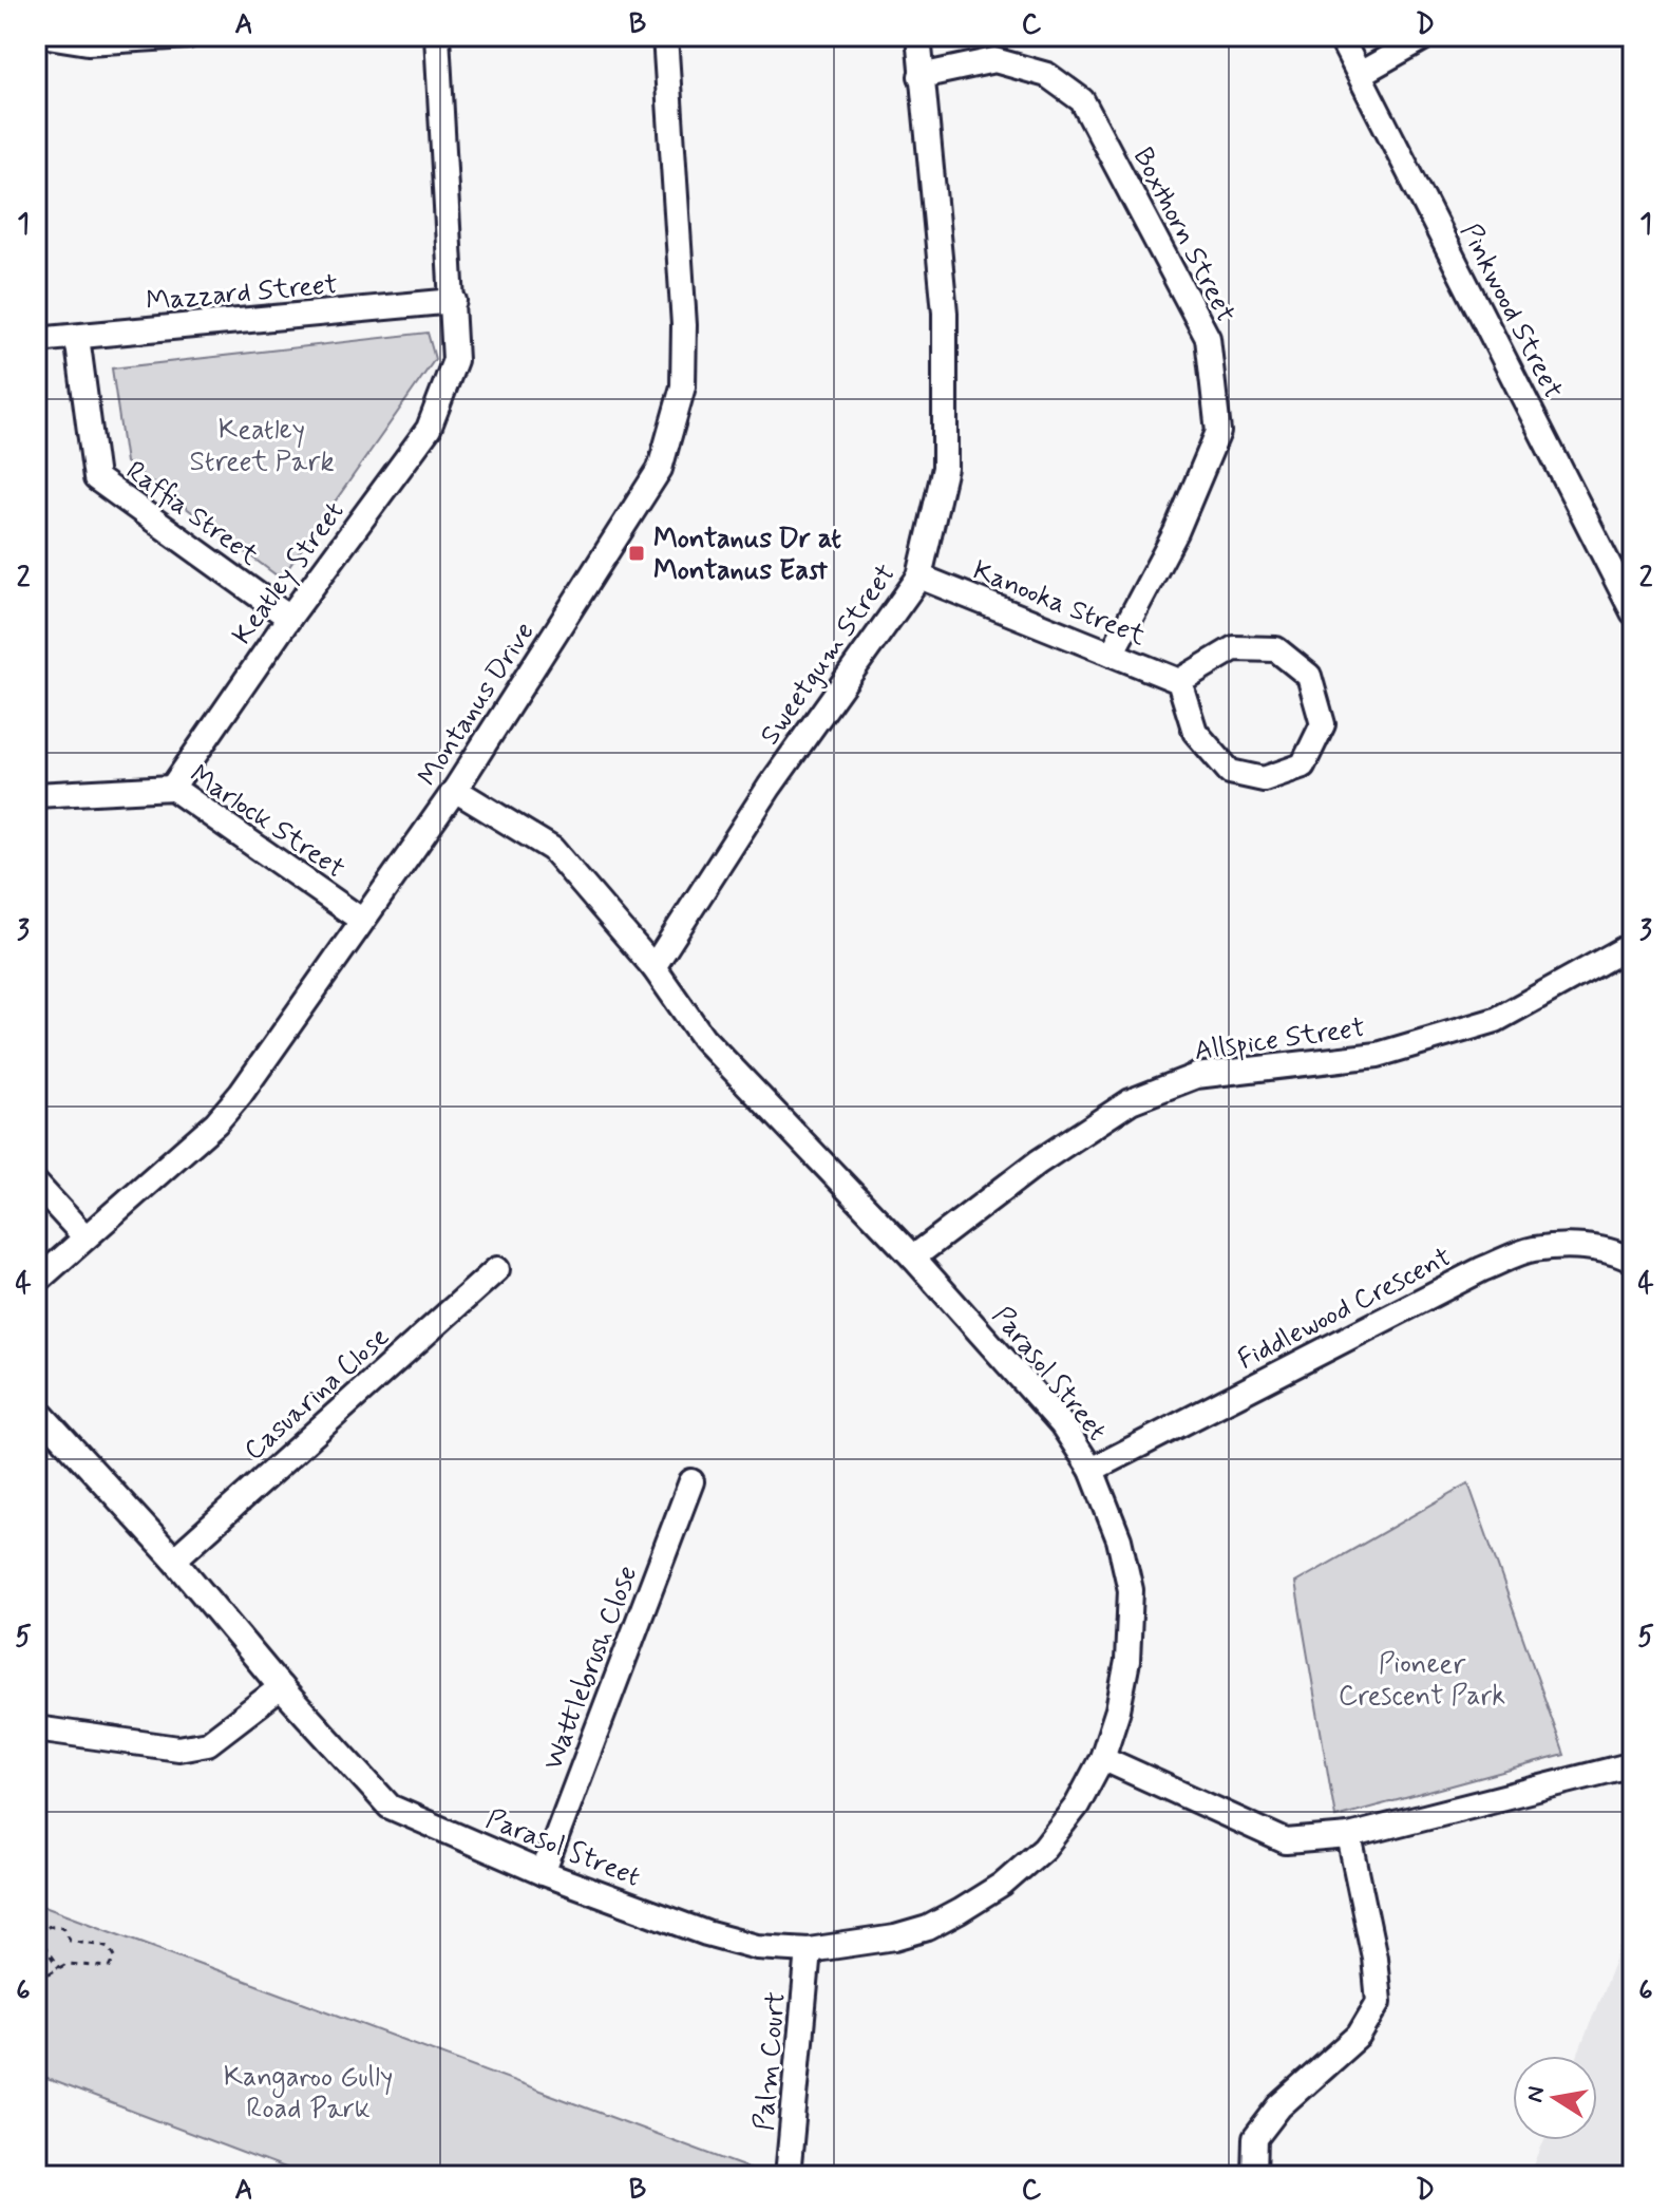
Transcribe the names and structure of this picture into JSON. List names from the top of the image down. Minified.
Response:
{"streets":{"street":["Boxthorn Street","Mazzard Street","Pinkwood Street","Raffia Street","Keatley Street","Kanooka Street","Sweetgum Street","Montanus Drive","Marlock Street","Allspice Street","Fiddlewood Crescent","Parasol Street","Casuarina Close","Wattlebrush Close","Palm Court"]},"crossings":[["Boxthorn Street","Kanooka Street"],["Boxthorn Street","Sweetgum Street"],["Mazzard Street","Raffia Street"],["Mazzard Street","Keatley Street"],["Raffia Street","Keatley Street"],["Keatley Street","Marlock Street"],["Kanooka Street","Sweetgum Street"],["Sweetgum Street","Parasol Street"],["Montanus Drive","Marlock Street"],["Montanus Drive","Parasol Street"],["Allspice Street","Parasol Street"],["Fiddlewood Crescent","Parasol Street"],["Parasol Street","Casuarina Close"],["Parasol Street","Wattlebrush Close"],["Parasol Street","Palm Court"]],"parks":["Keatley Street Park","Pioneer Crescent Park","Kangaroo Gully Road Park"],"places":{"transit":["Montanus Dr at Montanus East"]},"north":"left","grid":{"columns":["A","B","C","D"],"rows":["1","2","3","4","5","6"]}}
